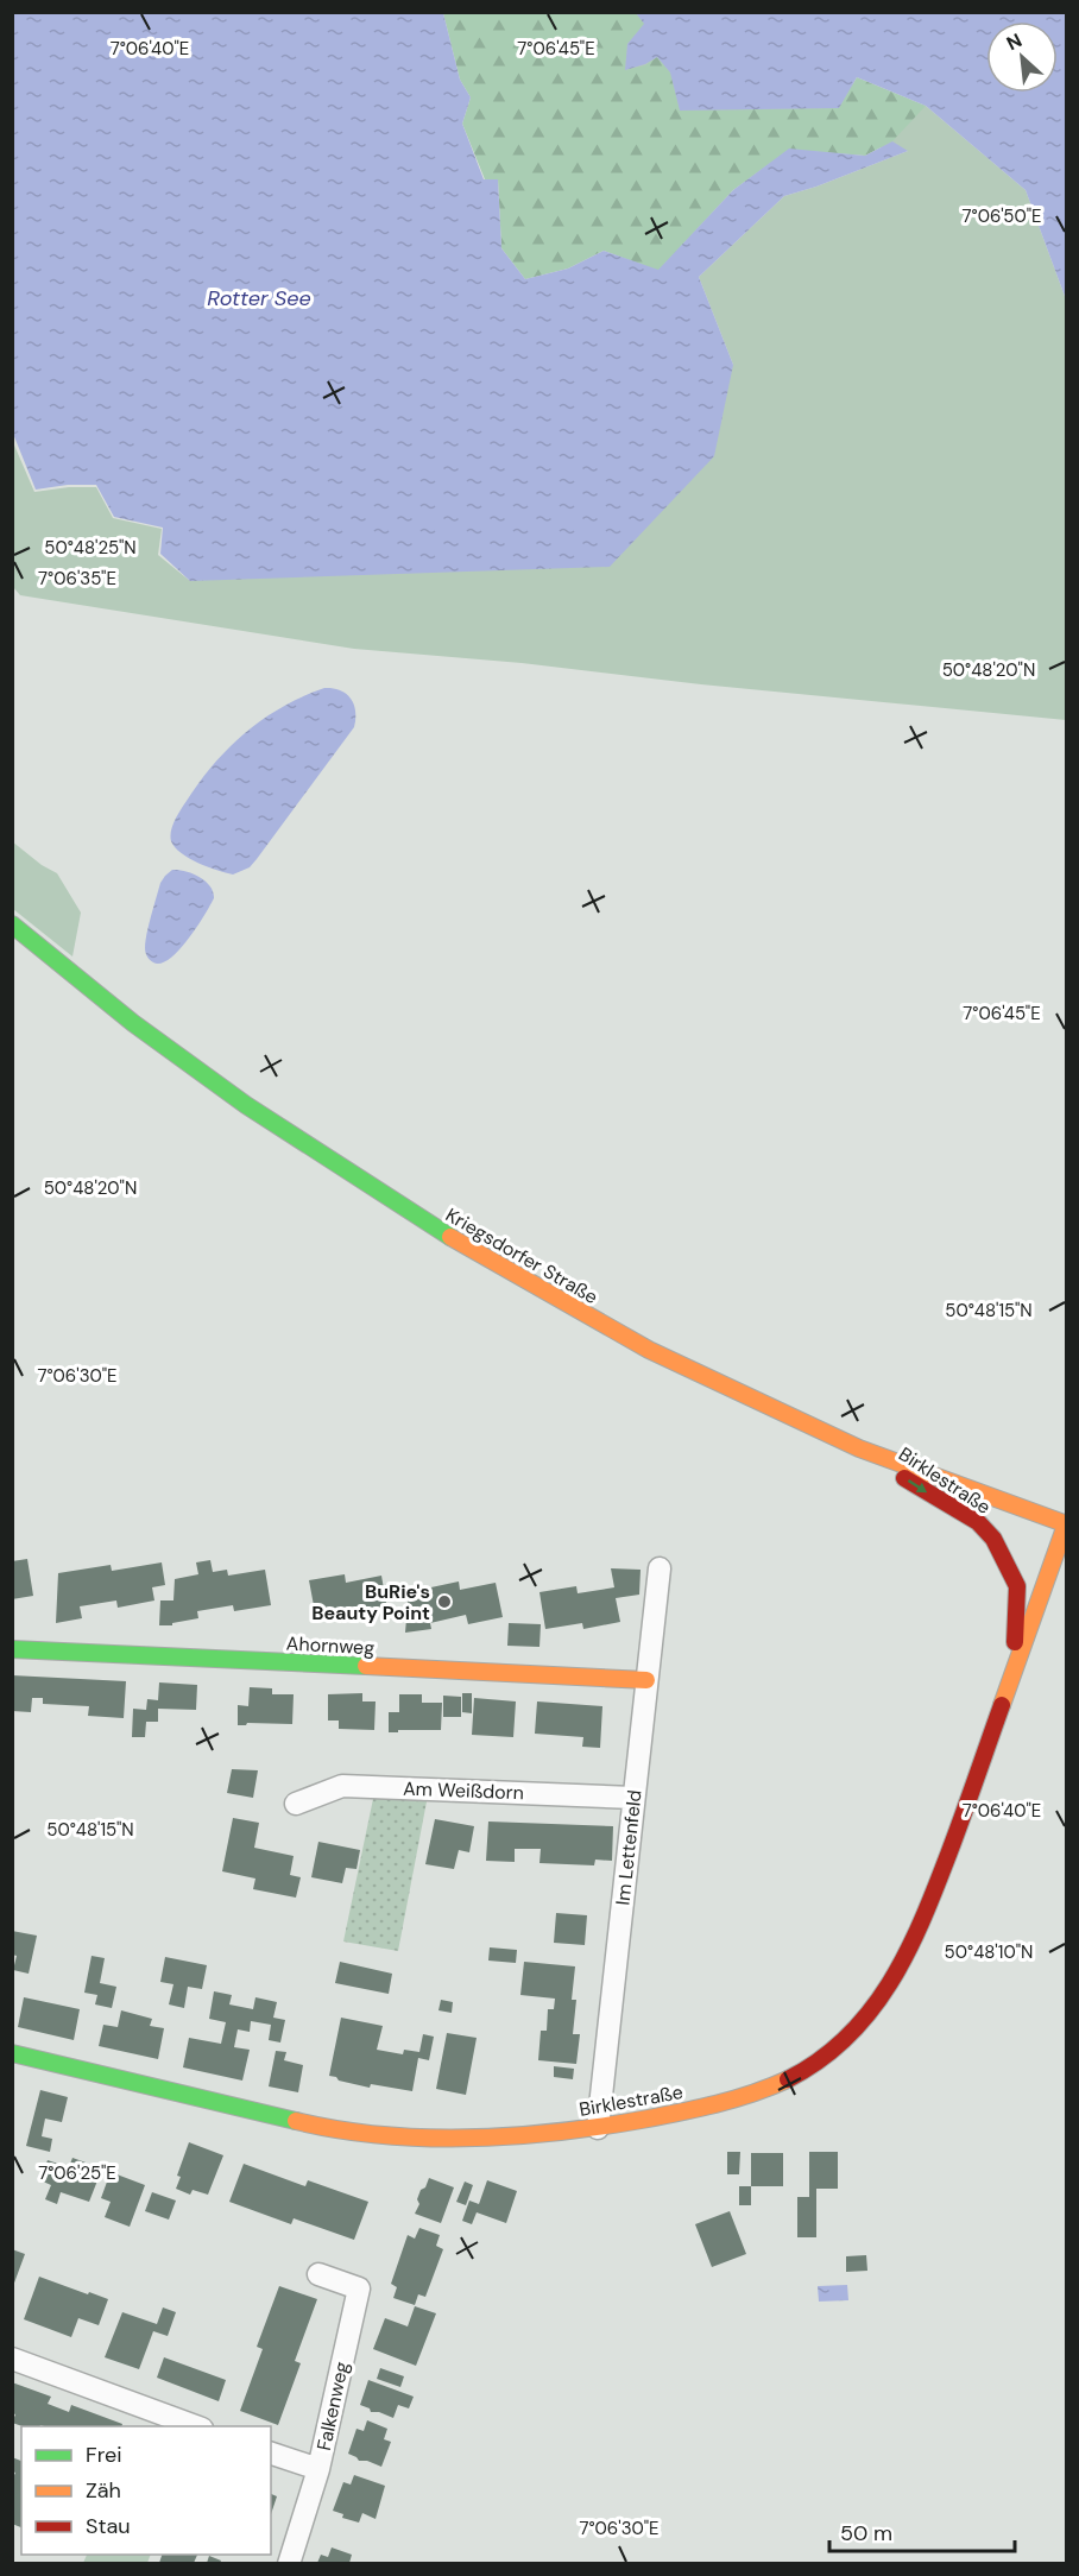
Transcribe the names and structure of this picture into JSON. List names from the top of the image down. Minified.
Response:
{"streets":{"street":["Kriegsdorfer Straße","Birklestraße","Ahornweg","Am Weißdorn","Im Lettenfeld","Falkenweg"]},"crossings":[["Kriegsdorfer Straße","Birklestraße"],["Birklestraße","Im Lettenfeld"],["Ahornweg","Im Lettenfeld"],["Am Weißdorn","Im Lettenfeld"]],"water":["Rotter See"],"places":["BuRie's Beauty Point"],"legend":["Frei","Zäh","Stau"],"scale_bar":"50 m","north":"top left","coordinates":["7°06'40\"E","7°06'45\"E","7°06'50\"E","50°48'25\"N","7°06'35\"E","50°48'20\"N","50°48'15\"N","7°06'30\"E","50°48'10\"N","7°06'25\"E"]}
